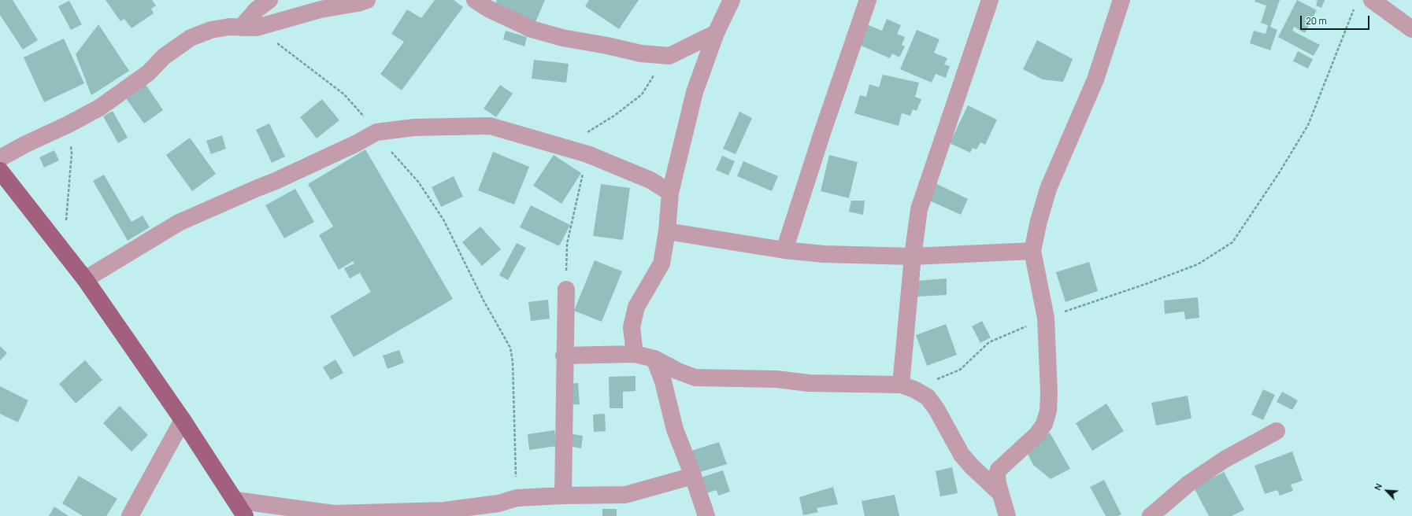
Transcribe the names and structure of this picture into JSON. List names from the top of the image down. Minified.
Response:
{"scale_bar":"20 m","north":"top left"}
